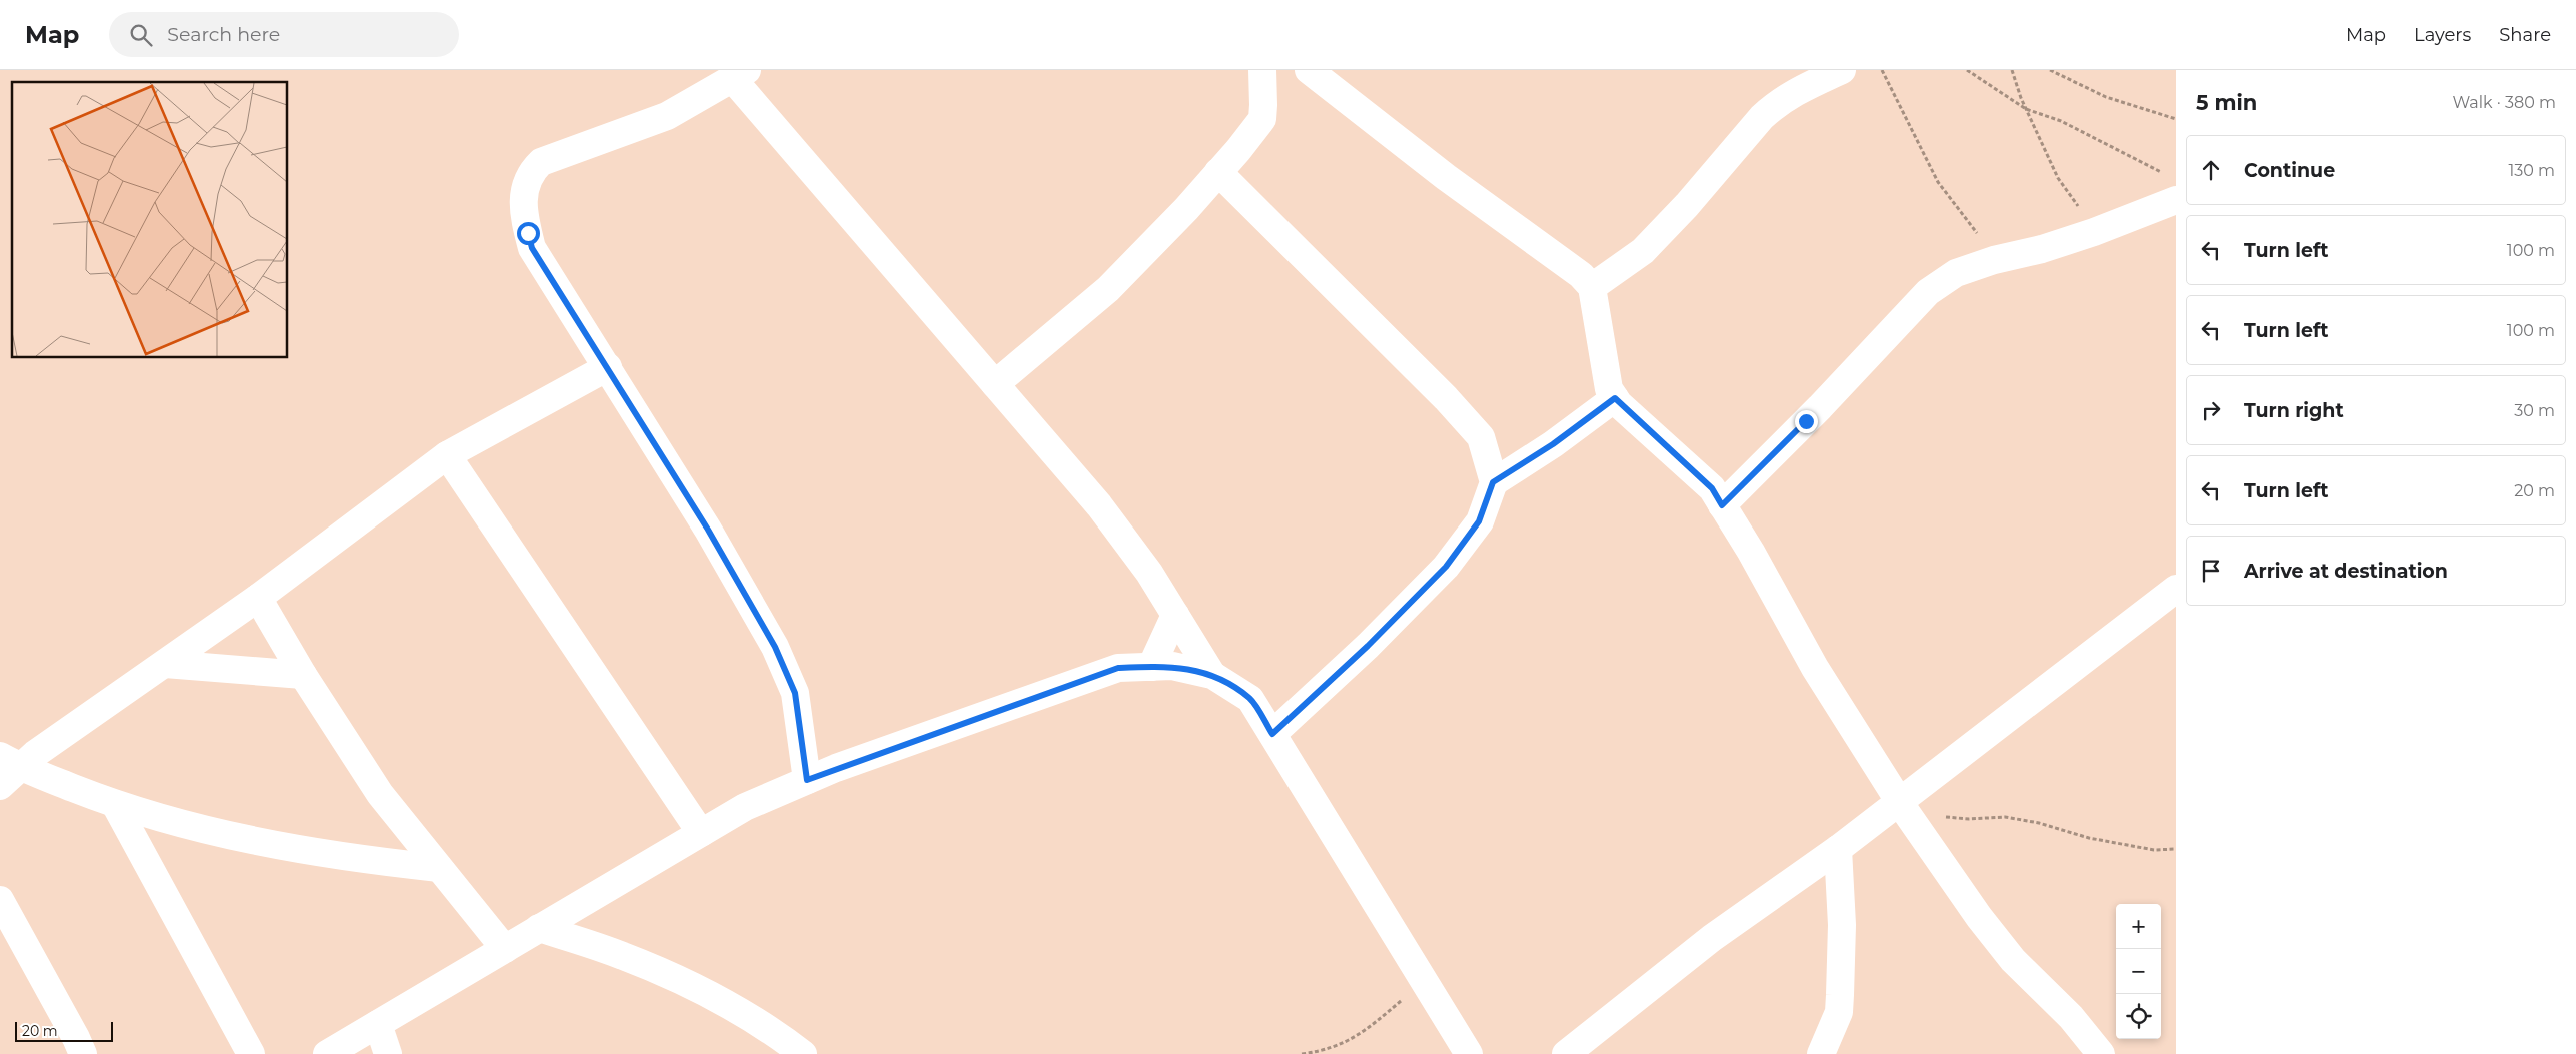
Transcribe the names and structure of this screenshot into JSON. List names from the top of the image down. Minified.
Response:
{"scale_bar":"20 m","page":{"header":"Map","search":"Search here","nav":["Map","Layers","Share"],"heading":["5 min","Walk · 380 m"],"list":[["Continue","130 m"],["Turn left","100 m"],["Turn left","100 m"],["Turn right","30 m"],["Turn left","20 m"],"Arrive at destination"],"map_buttons":["+","−"],"scale":"20 m"}}
